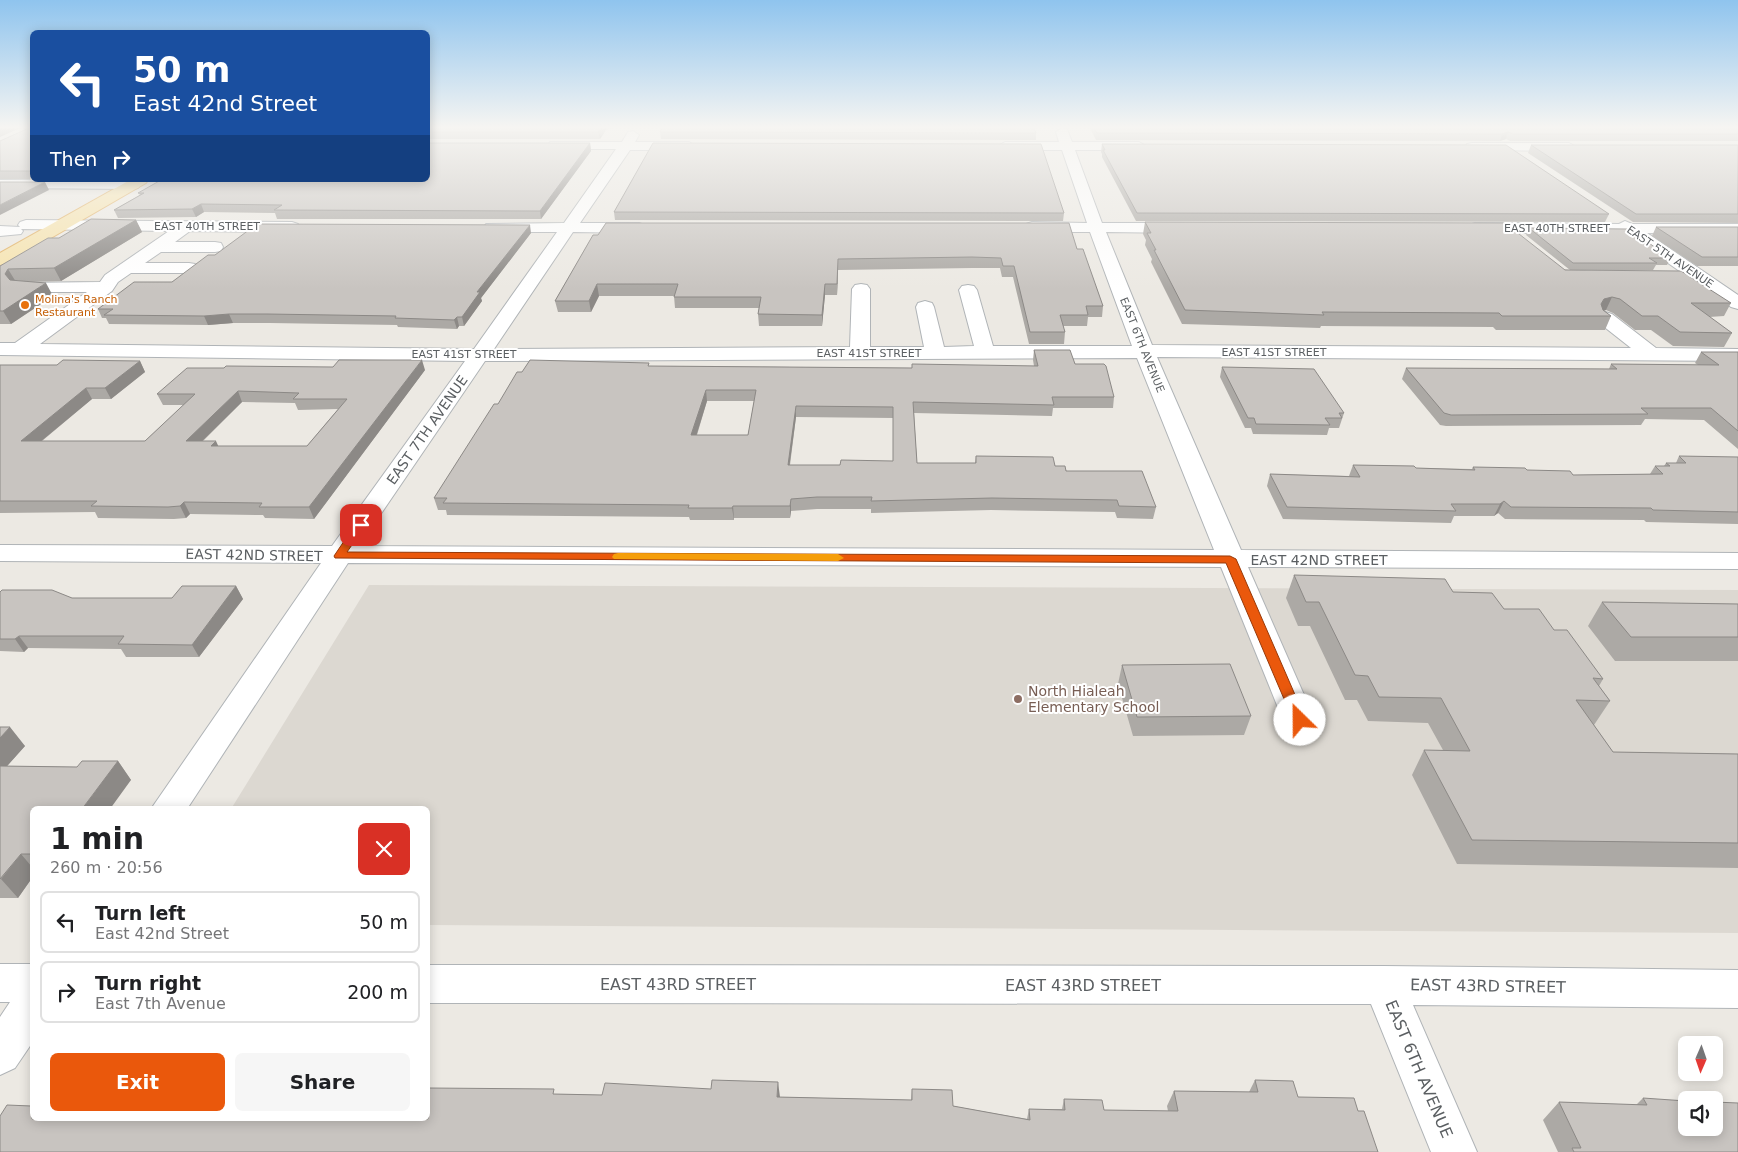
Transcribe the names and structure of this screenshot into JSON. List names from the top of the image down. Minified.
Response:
{"streets":{"street":["EAST 40TH STREET","EAST 5TH AVENUE","EAST 6TH AVENUE","EAST 41ST STREET","EAST 7TH AVENUE","EAST 42ND STREET","EAST 43RD STREET"]},"crossings":[["EAST 40TH STREET","EAST 5TH AVENUE"],["EAST 6TH AVENUE","EAST 41ST STREET"],["EAST 6TH AVENUE","EAST 42ND STREET"],["EAST 6TH AVENUE","EAST 43RD STREET"],["EAST 41ST STREET","EAST 7TH AVENUE"],["EAST 7TH AVENUE","EAST 42ND STREET"]],"places":["Molina's Ranch Restaurant","North Hialeah Elementary School"],"north":"bottom","page":{"turn":["50 m","East 42nd Street"],"then":"Then","heading":["1 min","260 m · 20:56"],"list":[{"name":"Turn left","note":"East 42nd Street","value":"50 m"},{"name":"Turn right","note":"East 7th Avenue","value":"200 m"}],"buttons":["Exit","Share"]}}
